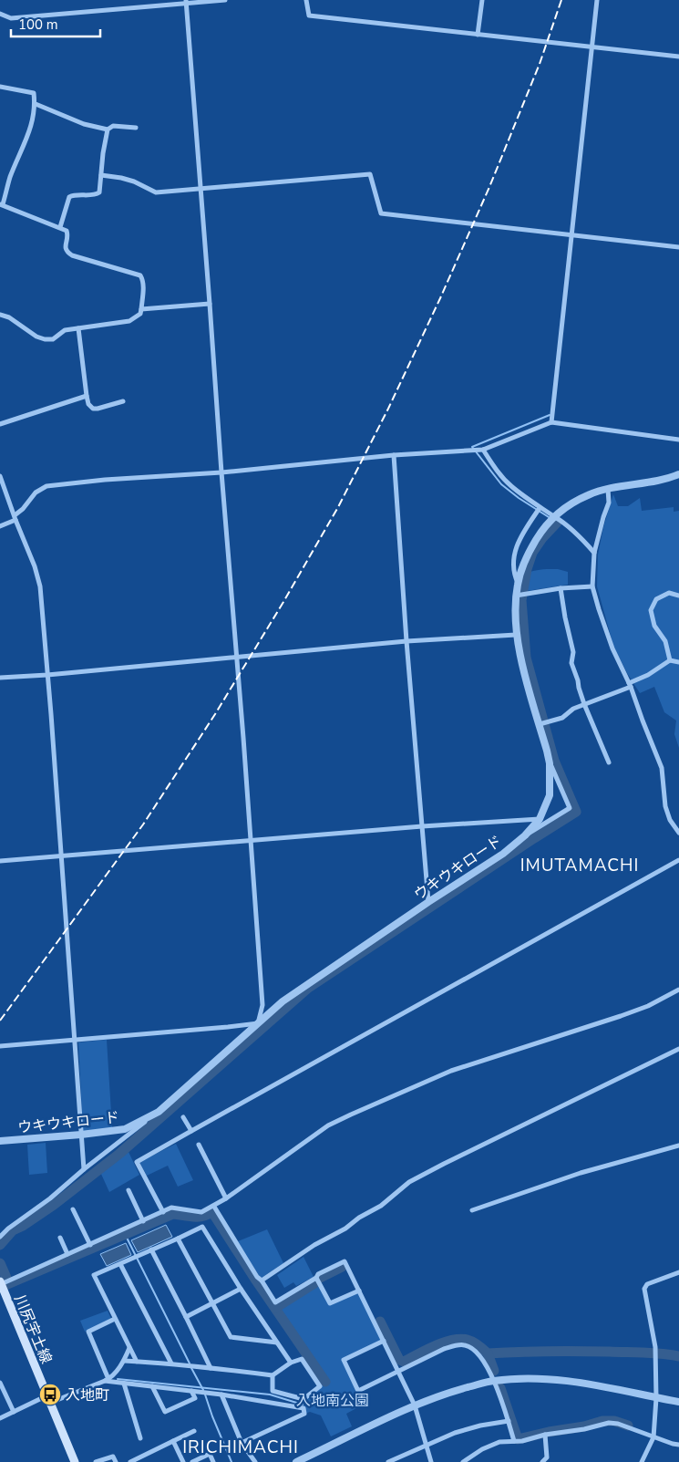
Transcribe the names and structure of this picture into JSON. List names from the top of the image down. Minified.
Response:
{"streets":{"main road":["川尻宇土線"],"street":["ウキウキロード"]},"districts":["IMUTAMACHI","IRICHIMACHI"],"parks":["入地南公園"],"places":{"bus stop":["入地町"]},"scale_bar":"100 m"}
